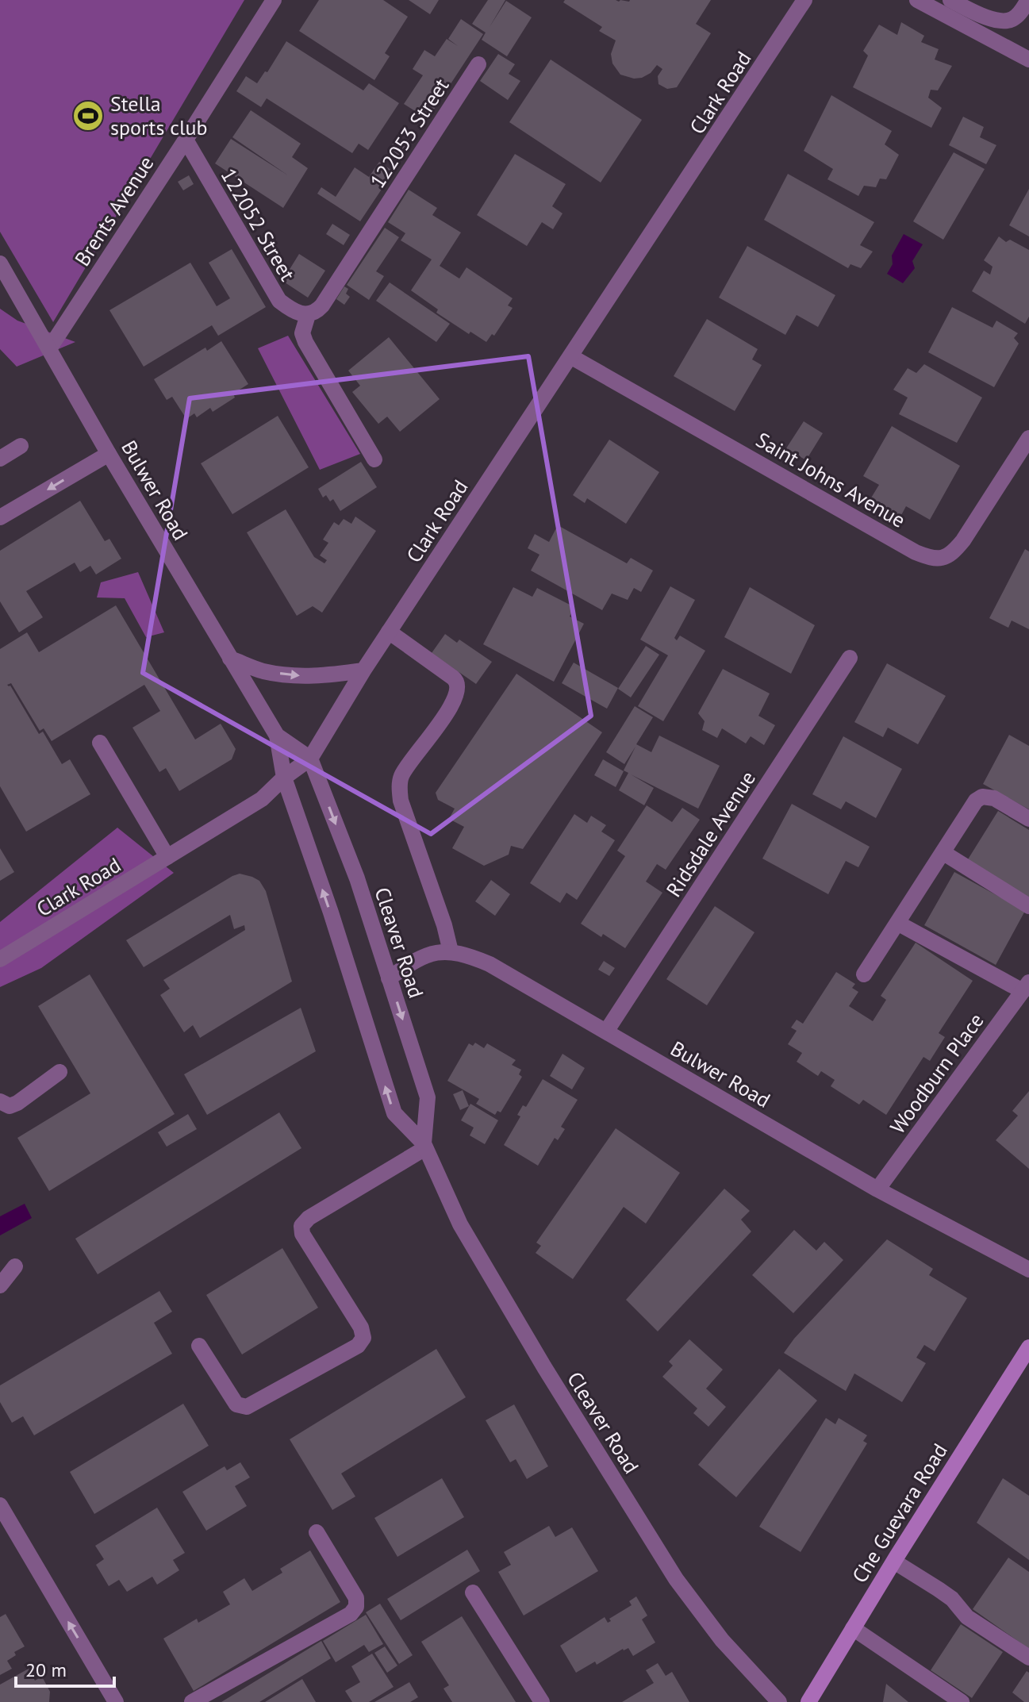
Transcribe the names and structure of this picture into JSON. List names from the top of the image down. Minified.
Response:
{"streets":{"main road":["Che Guevara Road"],"street":["Clark Road","122053 Street","Brents Avenue","122052 Street","Saint Johns Avenue","Bulwer Road","Ridsdale Avenue","Cleaver Road","Woodburn Place"]},"crossings":[["Clark Road","Saint Johns Avenue"],["Clark Road","Bulwer Road"],["Clark Road","Cleaver Road"],["122053 Street","122052 Street"],["Brents Avenue","122052 Street"],["Brents Avenue","Bulwer Road"],["Bulwer Road","Ridsdale Avenue"],["Bulwer Road","Cleaver Road"],["Bulwer Road","Woodburn Place"]],"places":{"sports":["Stella sports club"]},"scale_bar":"20 m"}
